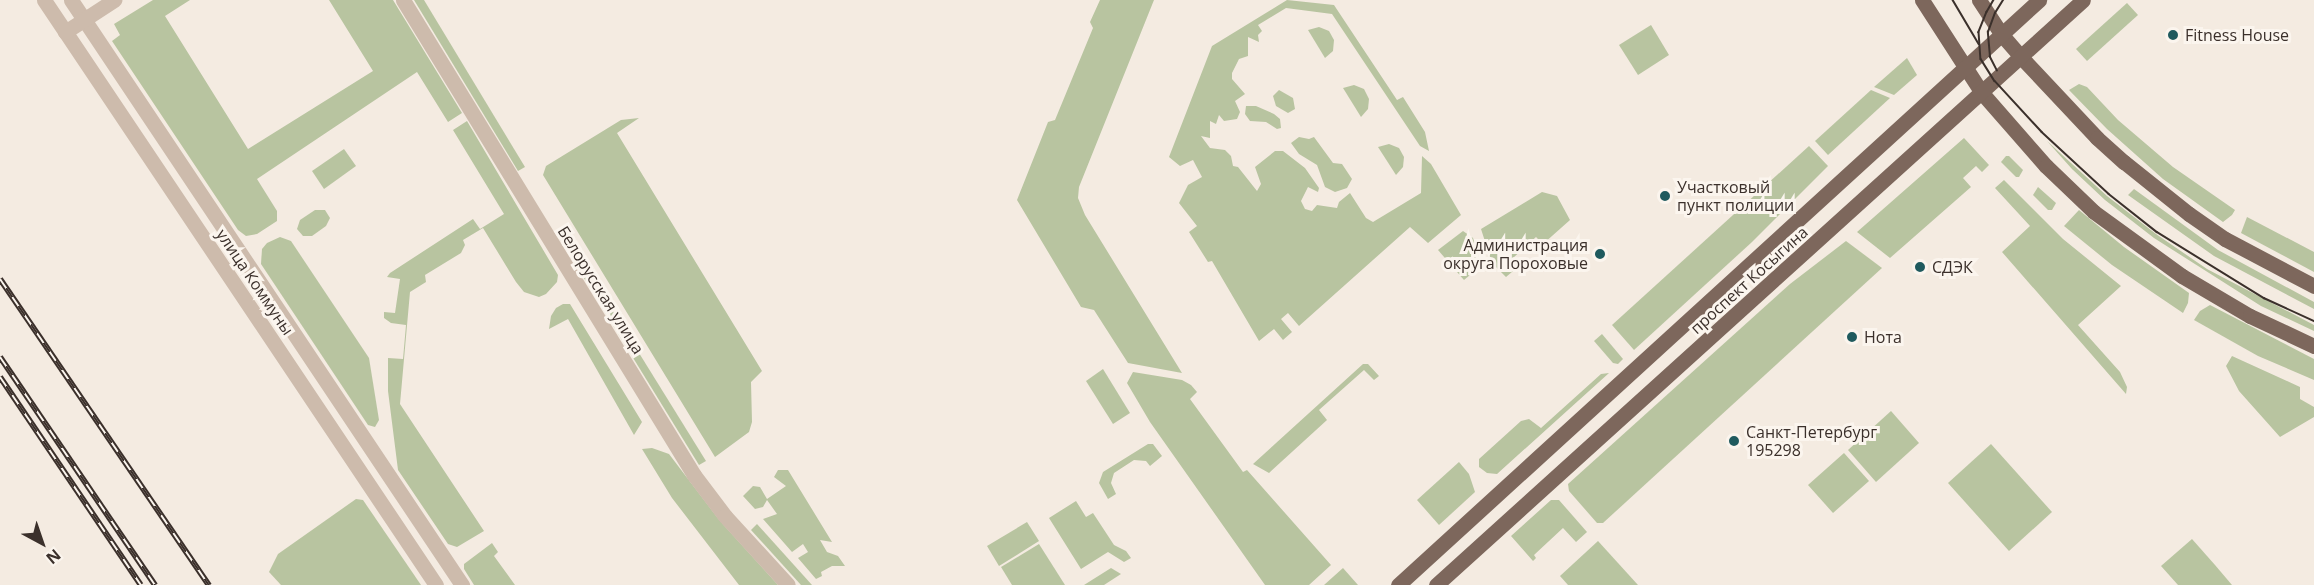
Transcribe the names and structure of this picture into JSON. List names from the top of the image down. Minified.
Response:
{"streets":{"main road":["проспект Косыгина"],"street":["улица Коммуны","Белорусская улица"]},"places":["Fitness House","Участковый пункт полиции","Администрация округа Пороховые","СДЭК","Нота","Санкт-Петербург 195298"],"north":"bottom right"}
